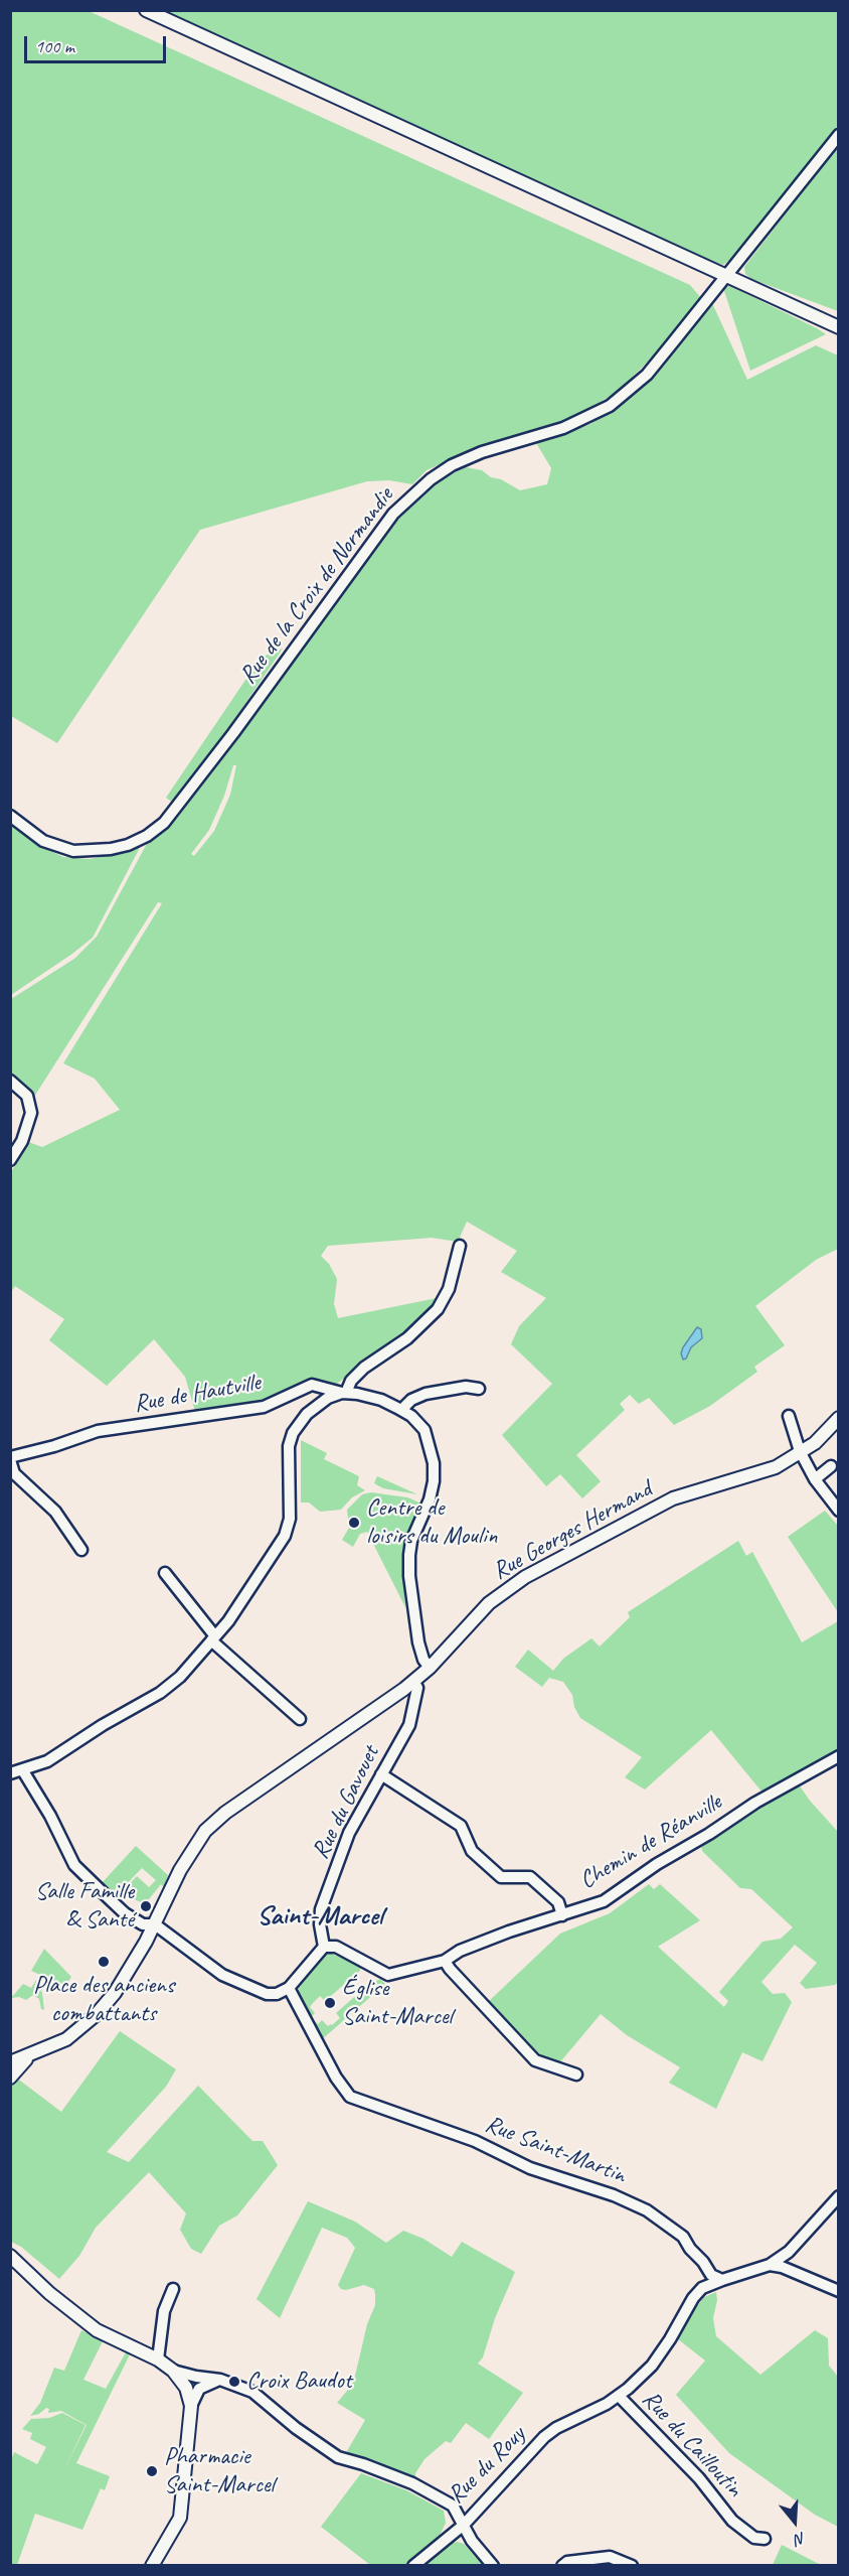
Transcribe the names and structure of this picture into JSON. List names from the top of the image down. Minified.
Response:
{"streets":{"street":["Rue de la Croix de Normandie","Rue de Hautville","Rue Georges Hermand","Rue du Gavouet","Chemin de Réanville","Rue Saint-Martin","Rue du Cailloutin","Rue du Rouy"]},"crossings":[["Rue de Hautville","Rue Georges Hermand"],["Rue Georges Hermand","Rue du Gavouet"],["Rue du Gavouet","Chemin de Réanville"],["Rue Saint-Martin","Rue du Rouy"],["Rue du Cailloutin","Rue du Rouy"]],"districts":["Saint-Marcel"],"places":["Centre de loisirs du Moulin","Salle Famille & Santé","Place des anciens combattants","Église Saint-Marcel","Croix Baudot","Pharmacie Saint-Marcel"],"scale_bar":"100 m","north":"bottom"}
